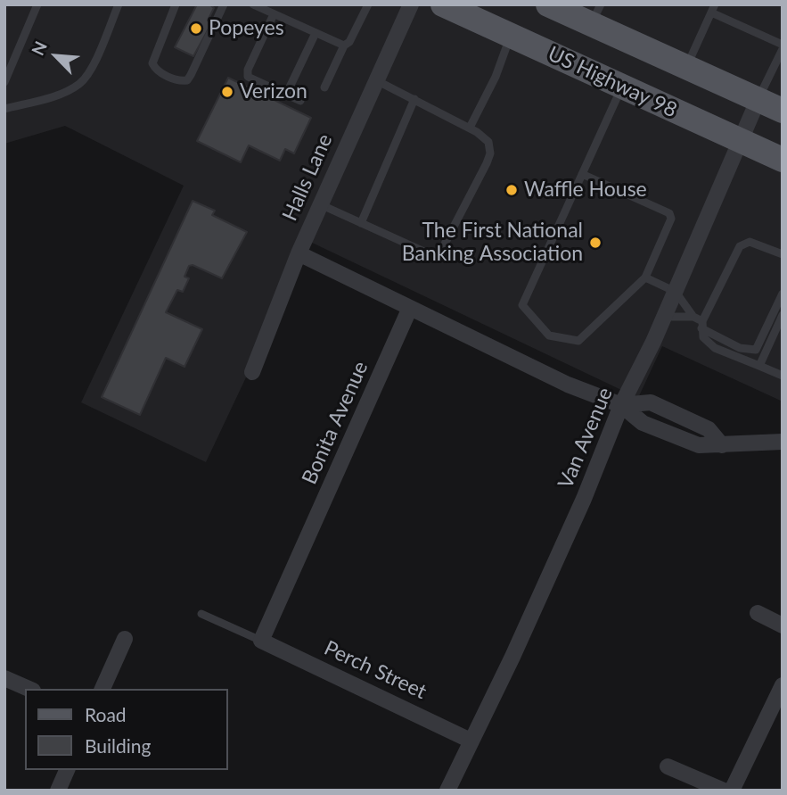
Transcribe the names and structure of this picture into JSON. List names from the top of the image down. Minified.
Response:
{"streets":{"main road":["US Highway 98"],"street":["Halls Lane","Bonita Avenue","Van Avenue","Perch Street"]},"crossings":[["US Highway 98","Van Avenue"],["Bonita Avenue","Perch Street"],["Van Avenue","Perch Street"]],"places":["Popeyes","Verizon","Waffle House","The First National Banking Association"],"legend":["Road","Building"],"north":"top left"}
